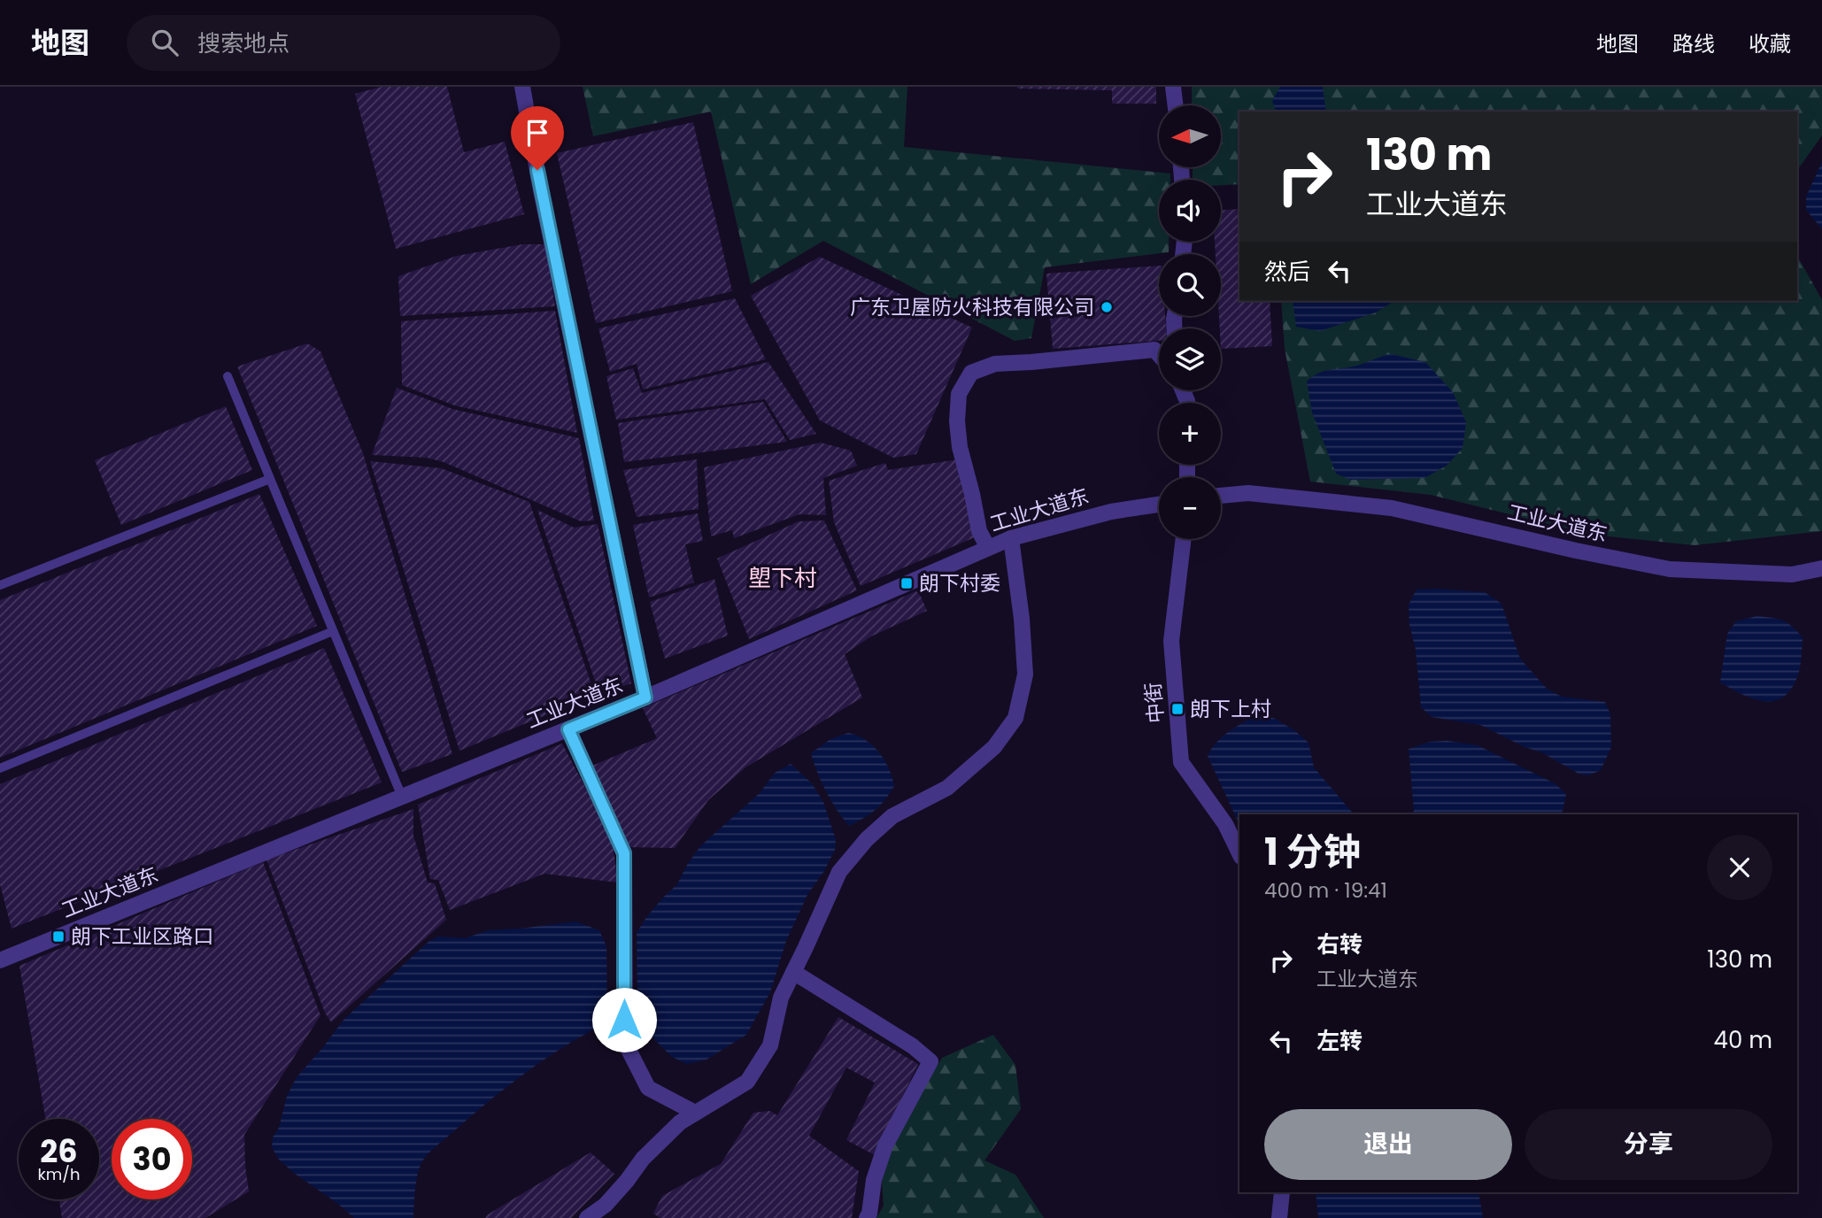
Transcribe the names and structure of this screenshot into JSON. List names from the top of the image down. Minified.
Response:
{"streets":{"street":["工业大道东","中街"]},"districts":["塱下村"],"places":{"other":["广东卫屋防火科技有限公司"],"transit":["朗下村委","朗下上村","朗下工业区路口"]},"north":"left","page":{"header":"地图","search":"搜索地点","nav":["地图","路线","收藏"],"map_buttons":["+","−"],"turn":["130 m","工业大道东"],"then":"然后","heading":["1 分钟","400 m · 19:41"],"list":[{"name":"右转","note":"工业大道东","value":"130 m"},{"name":"左转","value":"40 m"}],"buttons":["退出","分享"],"speed":"26 km/h","limit":"30"}}
